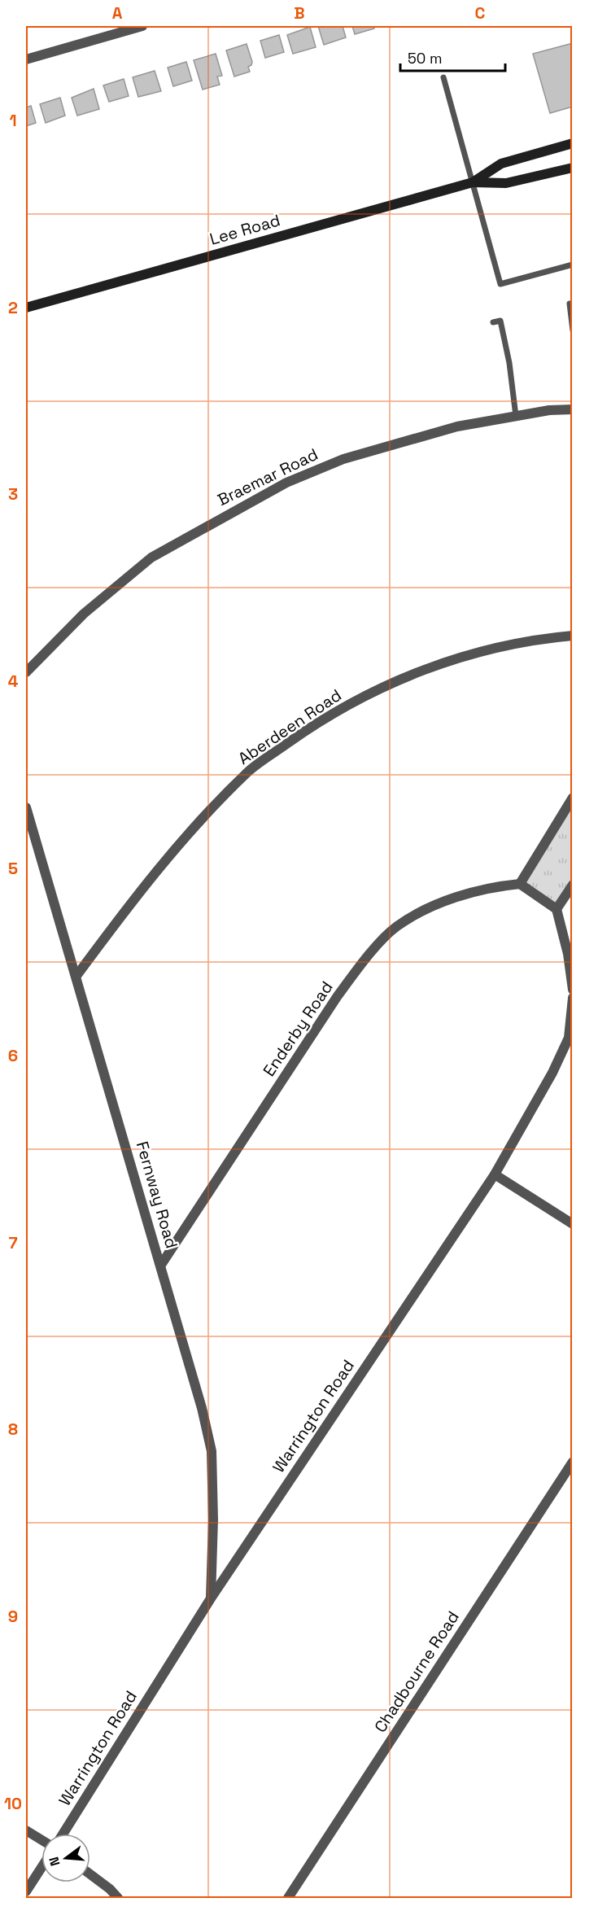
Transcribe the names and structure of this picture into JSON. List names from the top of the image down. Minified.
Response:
{"streets":{"main road":["Lee Road"],"street":["Braemar Road","Aberdeen Road","Enderby Road","Fernway Road","Warrington Road","Chadbourne Road"]},"crossings":[["Aberdeen Road","Fernway Road"],["Enderby Road","Fernway Road"],["Fernway Road","Warrington Road"]],"scale_bar":"50 m","north":"left","grid":{"columns":["A","B","C"],"rows":["1","2","3","4","5","6","7","8","9","10"]}}
